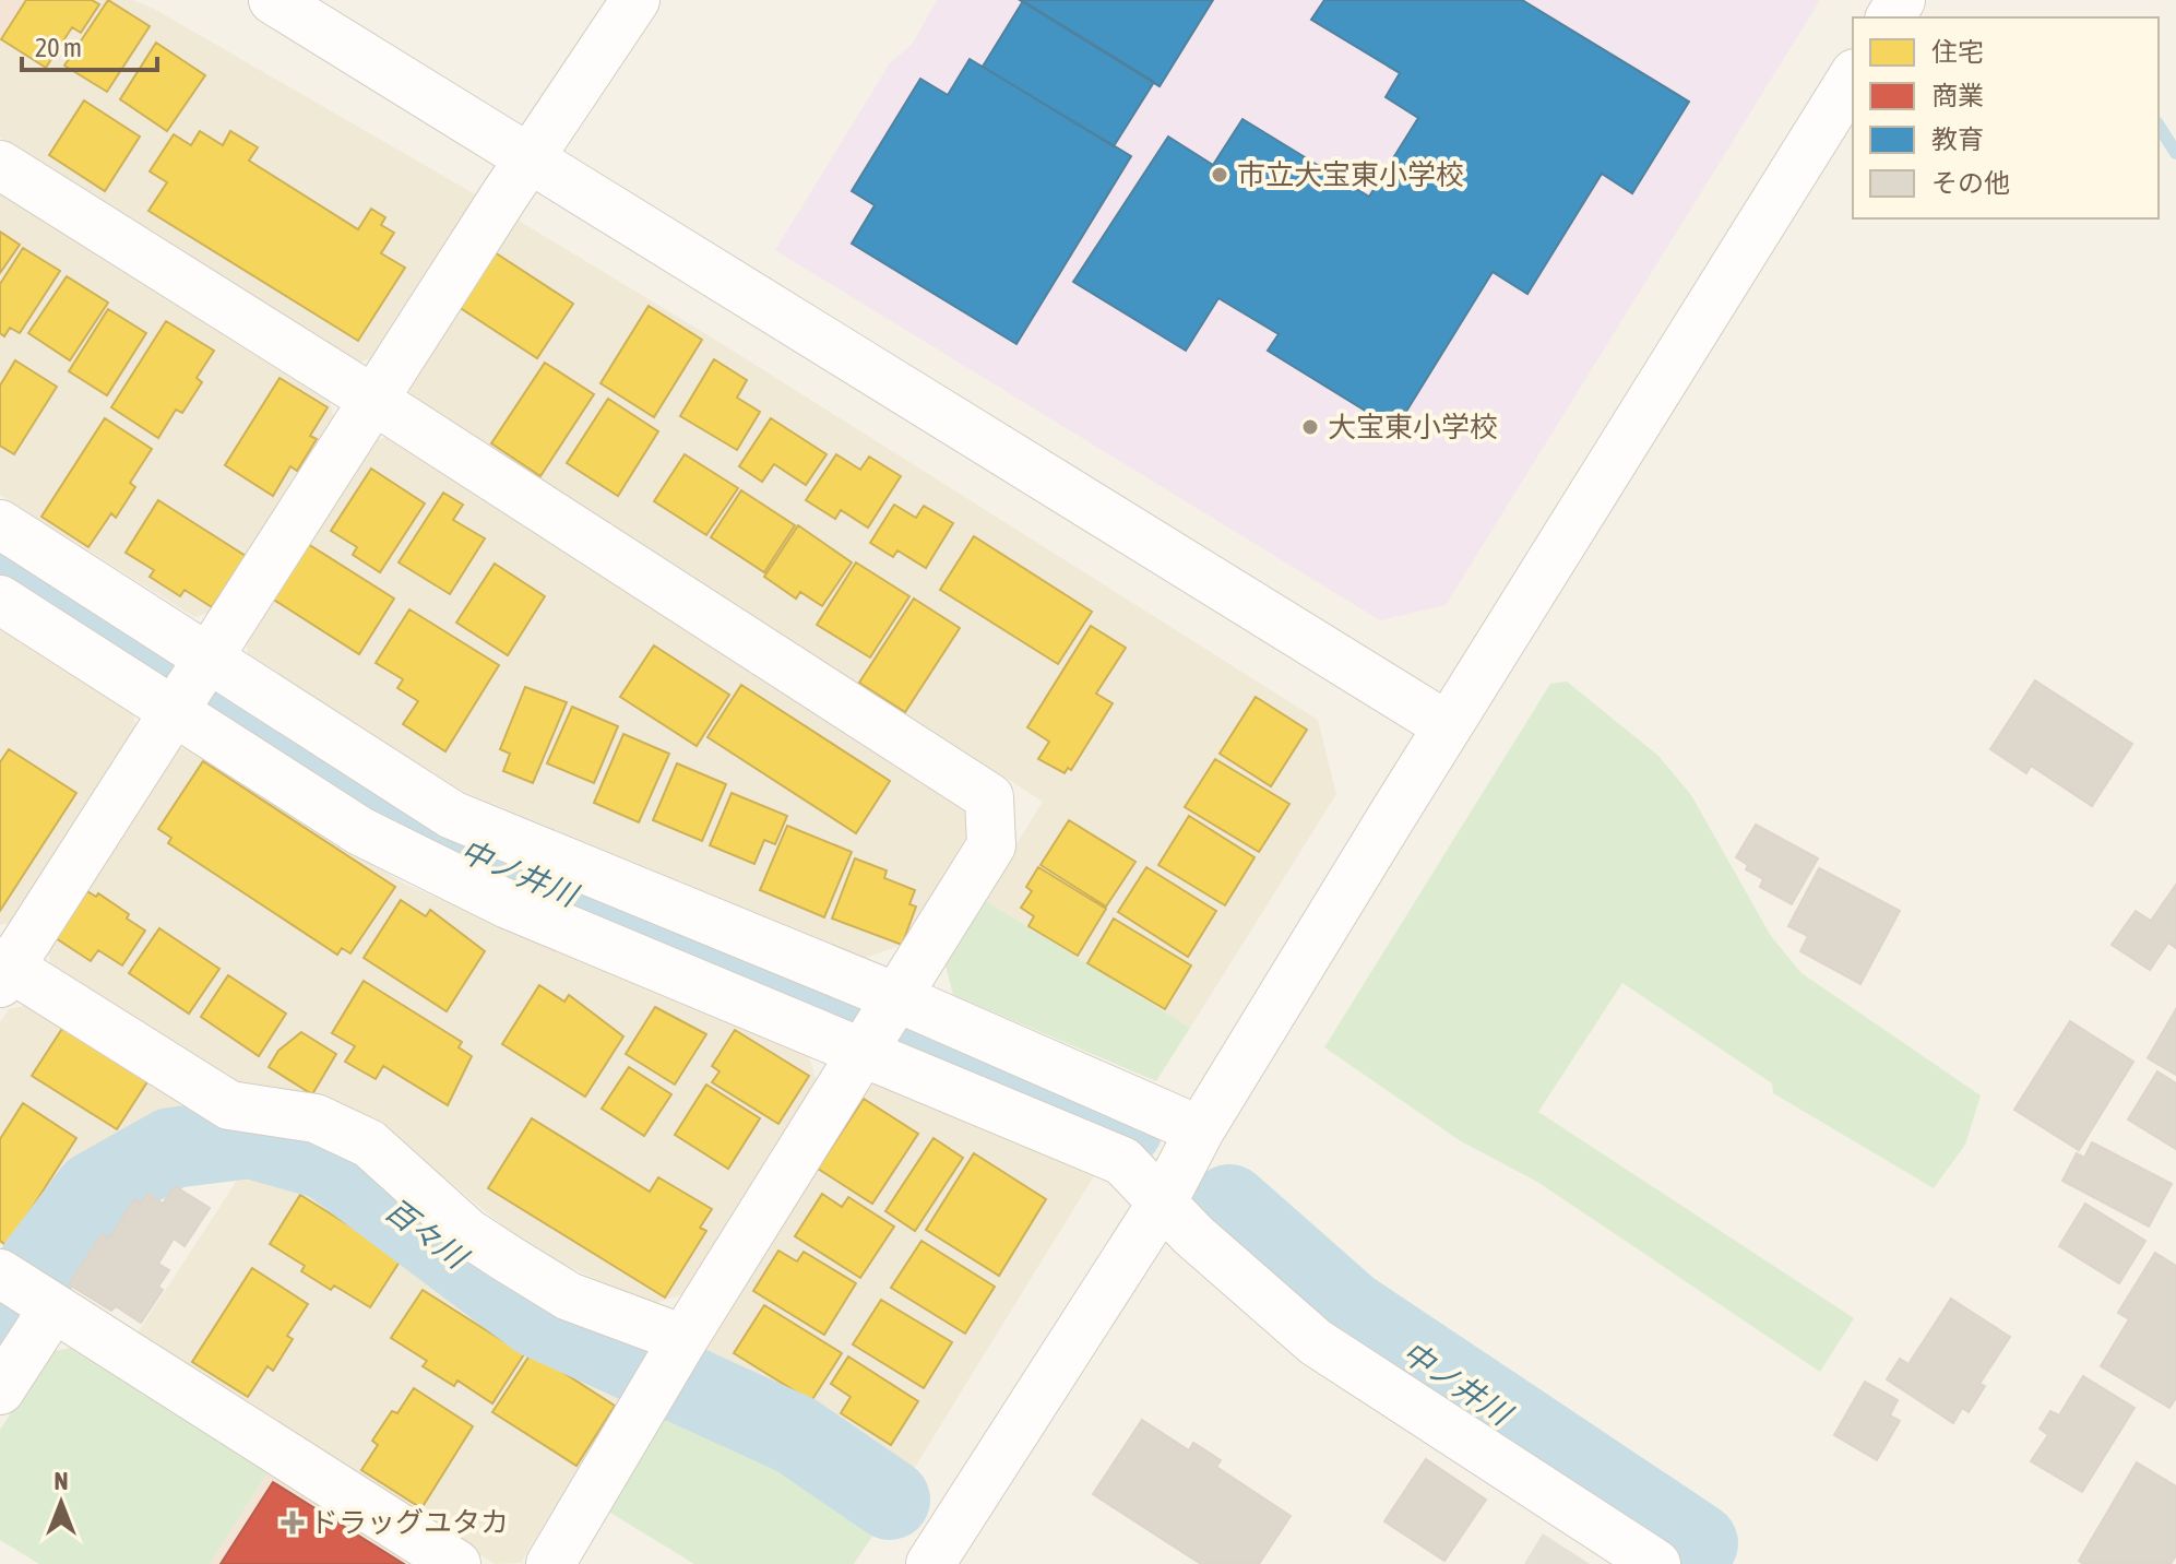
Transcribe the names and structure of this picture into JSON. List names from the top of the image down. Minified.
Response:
{"water":["中ノ井川","百々川"],"places":{"other":["市立大宝東小学校","大宝東小学校"],"health":["ドラッグユタカ"]},"legend":["住宅","商業","教育","その他"],"scale_bar":"20 m","north":"top"}
